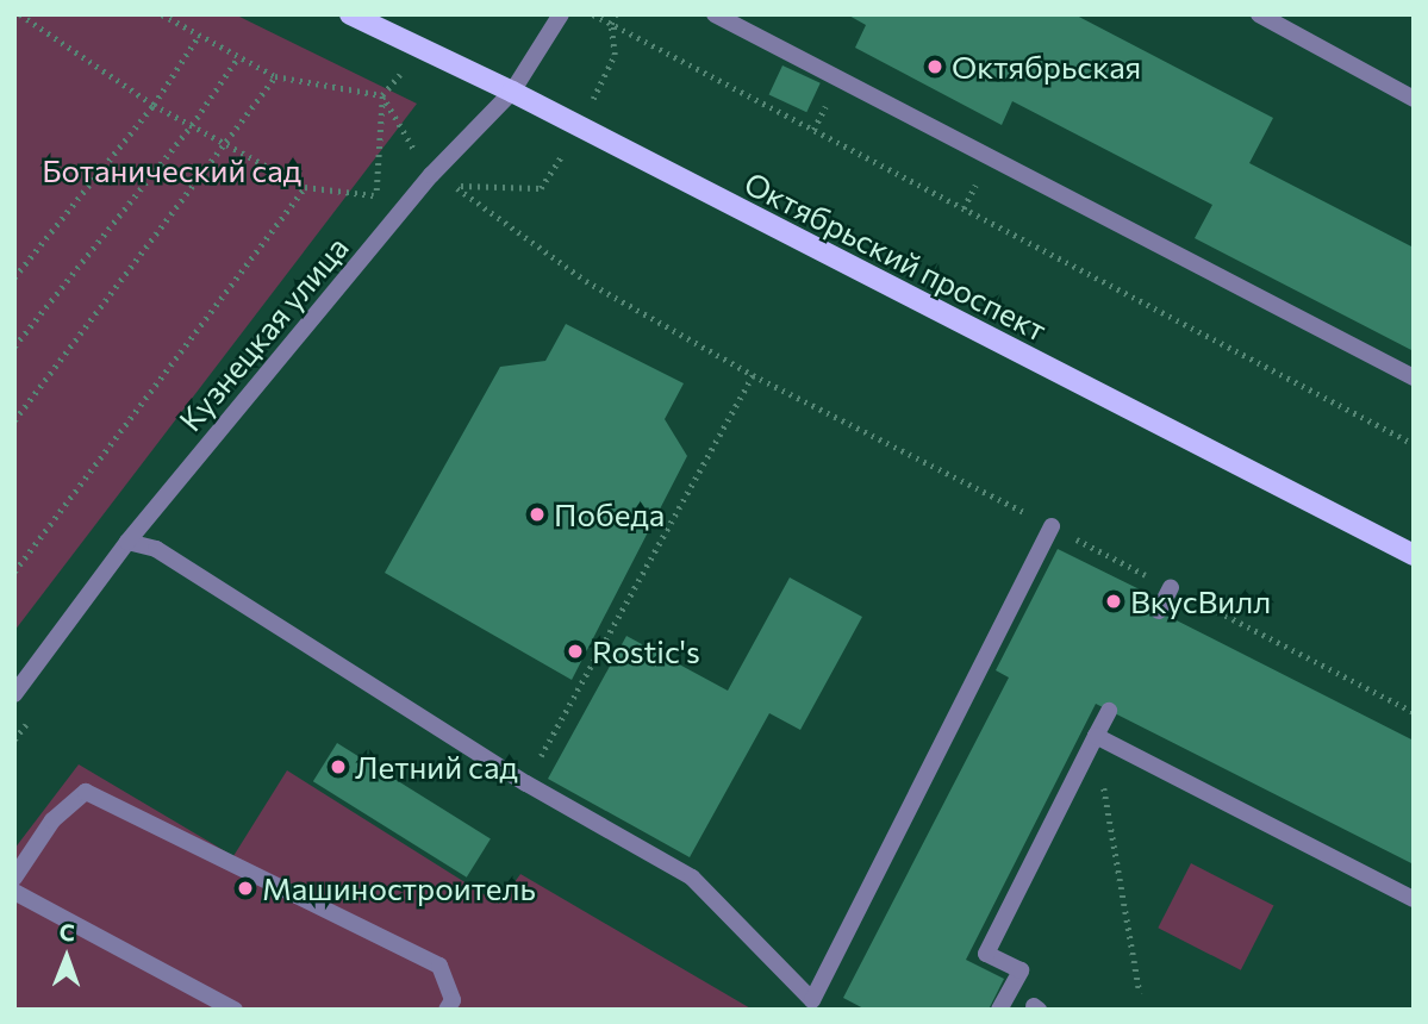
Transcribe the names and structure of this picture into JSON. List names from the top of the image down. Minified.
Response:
{"streets":{"main road":["Октябрьский проспект"],"street":["Кузнецкая улица"]},"crossings":[["Октябрьский проспект","Кузнецкая улица"]],"parks":["Ботанический сад"],"places":["Октябрьская","Победа","ВкусВилл","Rostic's","Летний сад","Машиностроитель"],"north":"top"}
